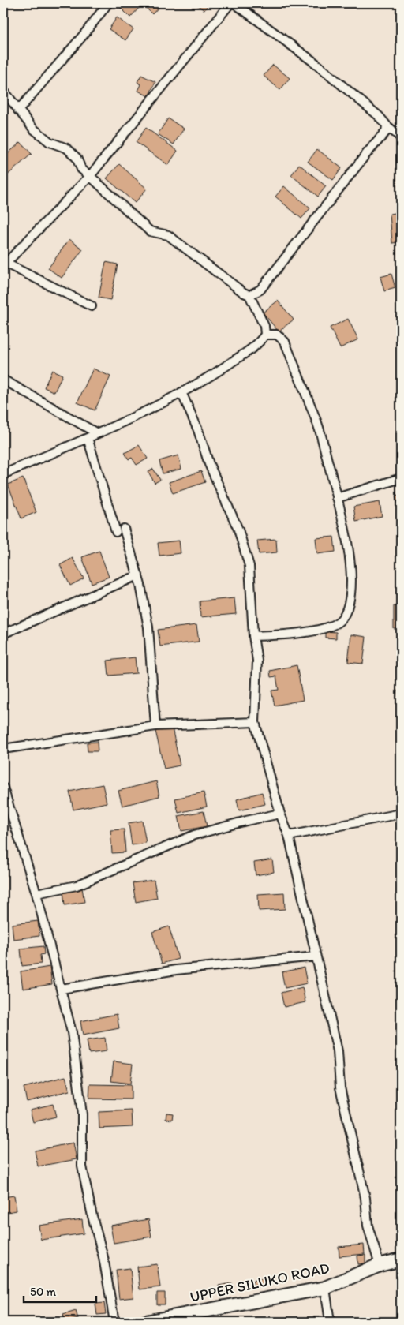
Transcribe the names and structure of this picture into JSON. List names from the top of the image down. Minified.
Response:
{"streets":{"main road":["UPPER SILUKO ROAD"]},"scale_bar":"50 m"}
